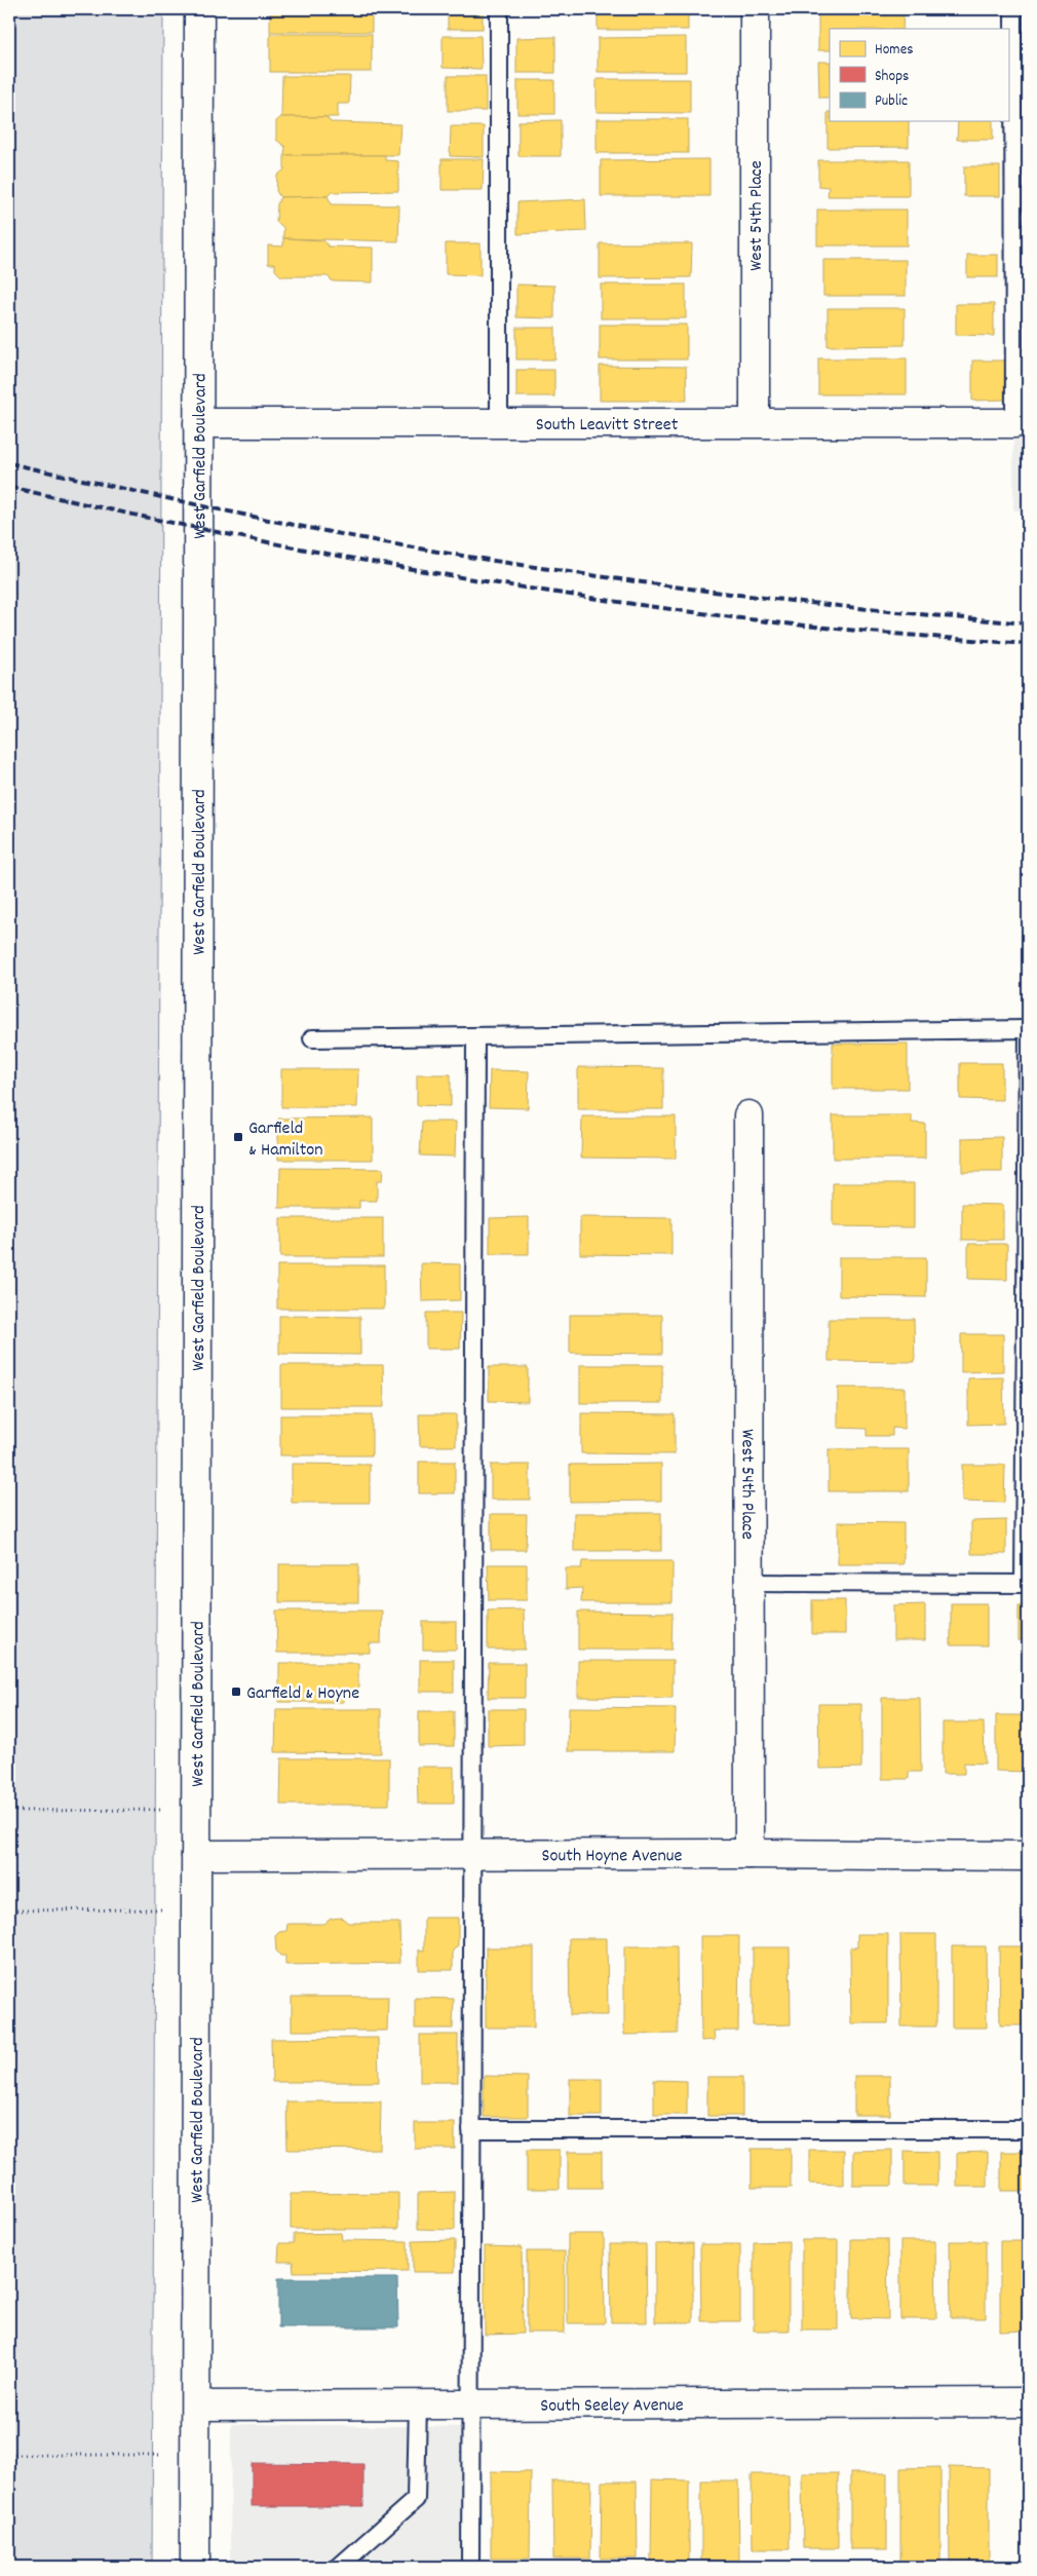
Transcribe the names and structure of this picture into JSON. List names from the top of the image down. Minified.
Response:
{"streets":{"street":["West 54th Place","South Leavitt Street","West Garfield Boulevard","South Hoyne Avenue","South Seeley Avenue"]},"crossings":[["West 54th Place","South Leavitt Street"],["West 54th Place","South Hoyne Avenue"],["South Leavitt Street","West Garfield Boulevard"],["West Garfield Boulevard","South Hoyne Avenue"],["West Garfield Boulevard","South Seeley Avenue"]],"places":{"transit":["Garfield & Hamilton","Garfield & Hoyne"]},"legend":["Homes","Shops","Public"]}
